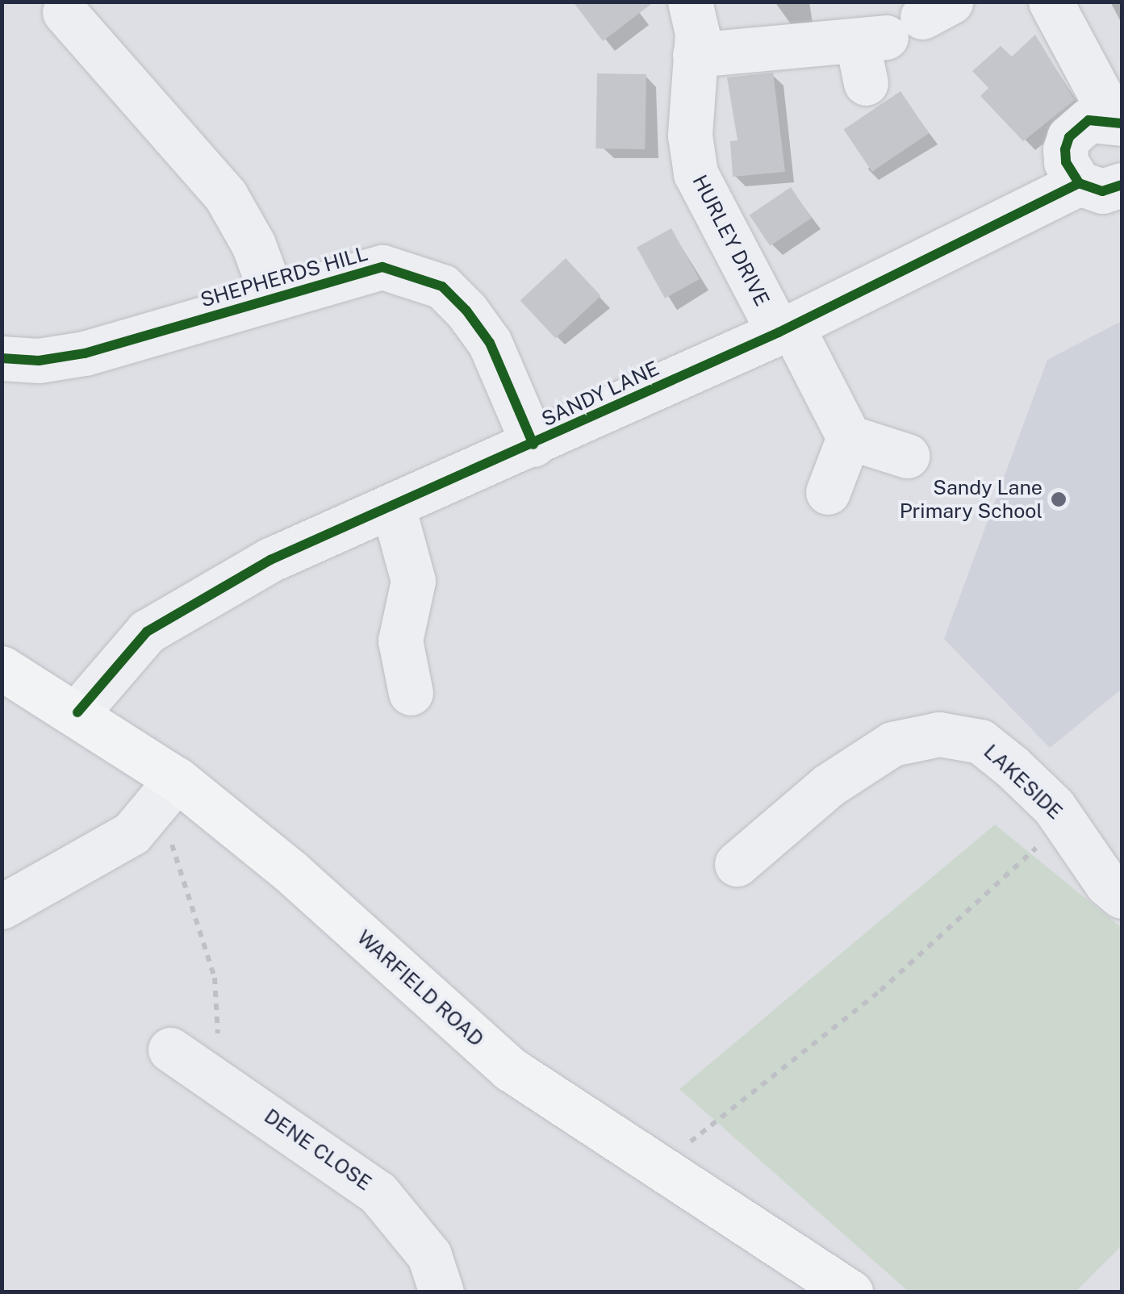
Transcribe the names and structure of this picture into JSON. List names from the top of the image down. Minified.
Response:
{"streets":{"main road":["WARFIELD ROAD"],"street":["HURLEY DRIVE","SHEPHERDS HILL","SANDY LANE","LAKESIDE","DENE CLOSE"]},"crossings":[["HURLEY DRIVE","SANDY LANE"],["SHEPHERDS HILL","SANDY LANE"],["SANDY LANE","WARFIELD ROAD"]],"places":["Sandy Lane Primary School"]}
